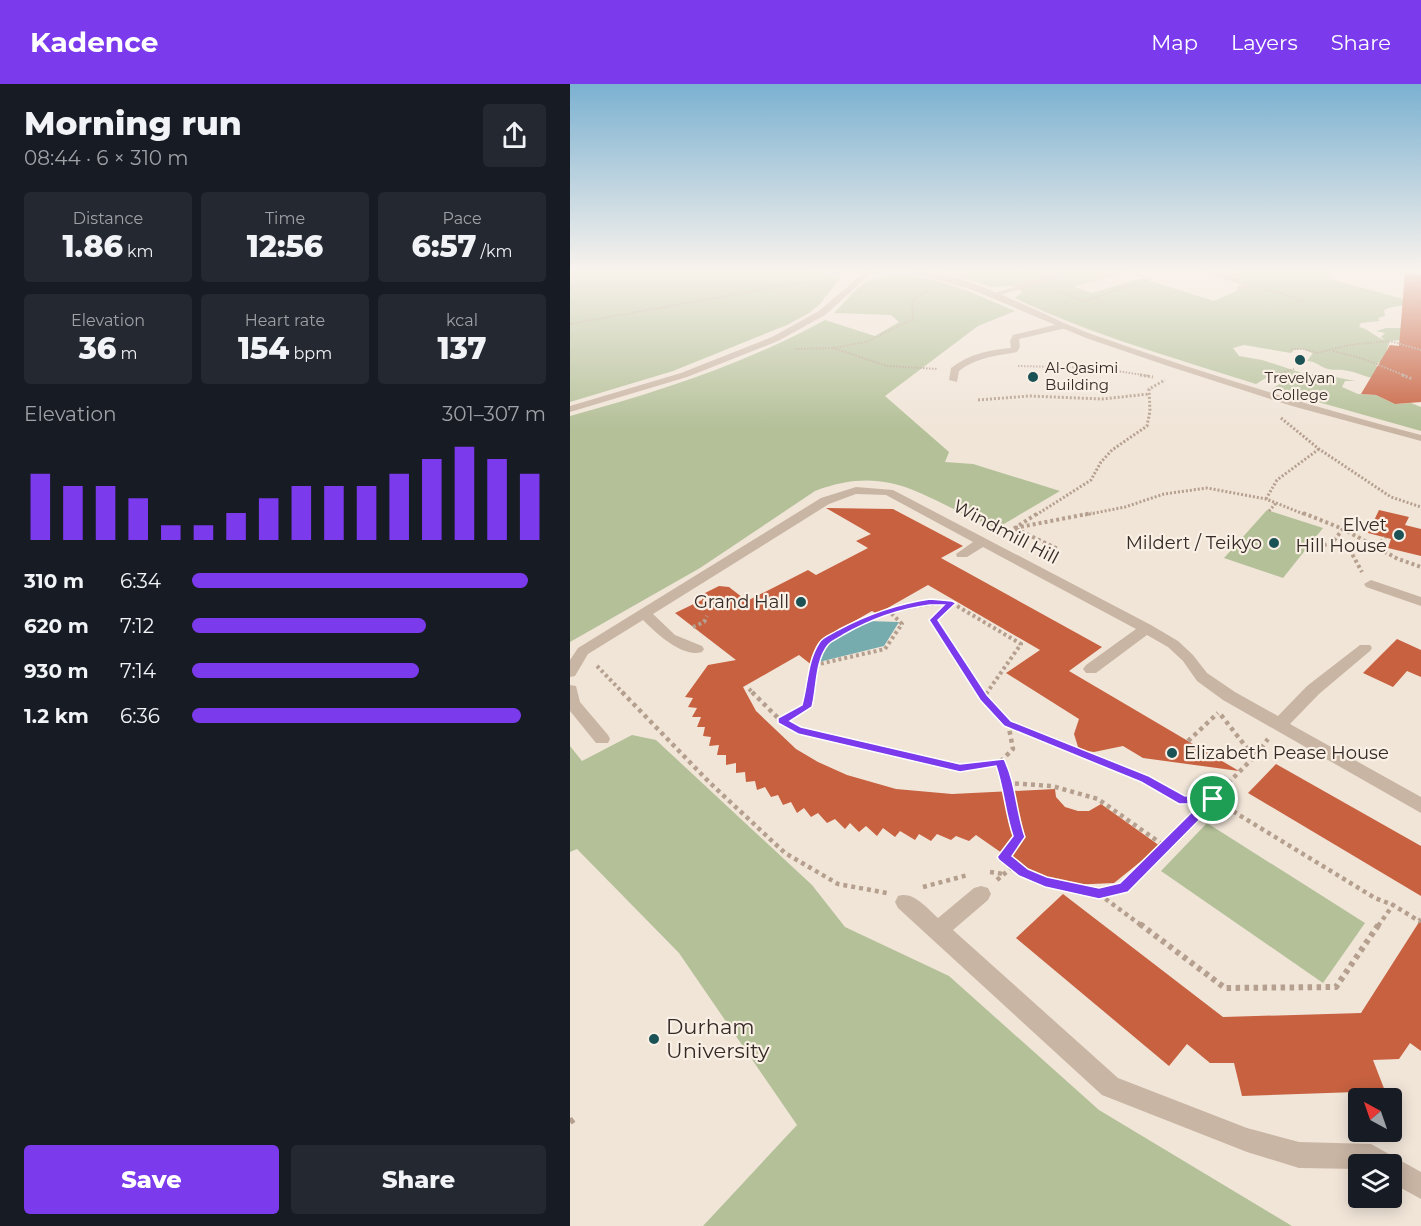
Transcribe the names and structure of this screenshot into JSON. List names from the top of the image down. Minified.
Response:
{"streets":{"street":["Windmill Hill"]},"places":["Trevelyan College","Al-Qasimi Building","Elvet Hill House","Mildert / Teikyo","Grand Hall","Elizabeth Pease House","Durham University"],"north":"top left","page":{"header":"Kadence","nav":["Map","Layers","Share"],"heading":["Morning run","08:44 · 6 × 310 m"],"stats":[["Distance","1.86 km"],["Time","12:56"],["Pace","6:57 /km"],["Elevation","36 m"],["Heart rate","154 bpm"],["kcal","137"]],"chart":["Elevation","301–307 m"],"list":[{"name":"310 m","note":"6:34"},{"name":"620 m","note":"7:12"},{"name":"930 m","note":"7:14"},{"name":"1.2 km","note":"6:36"}],"buttons":["Save","Share"]}}
